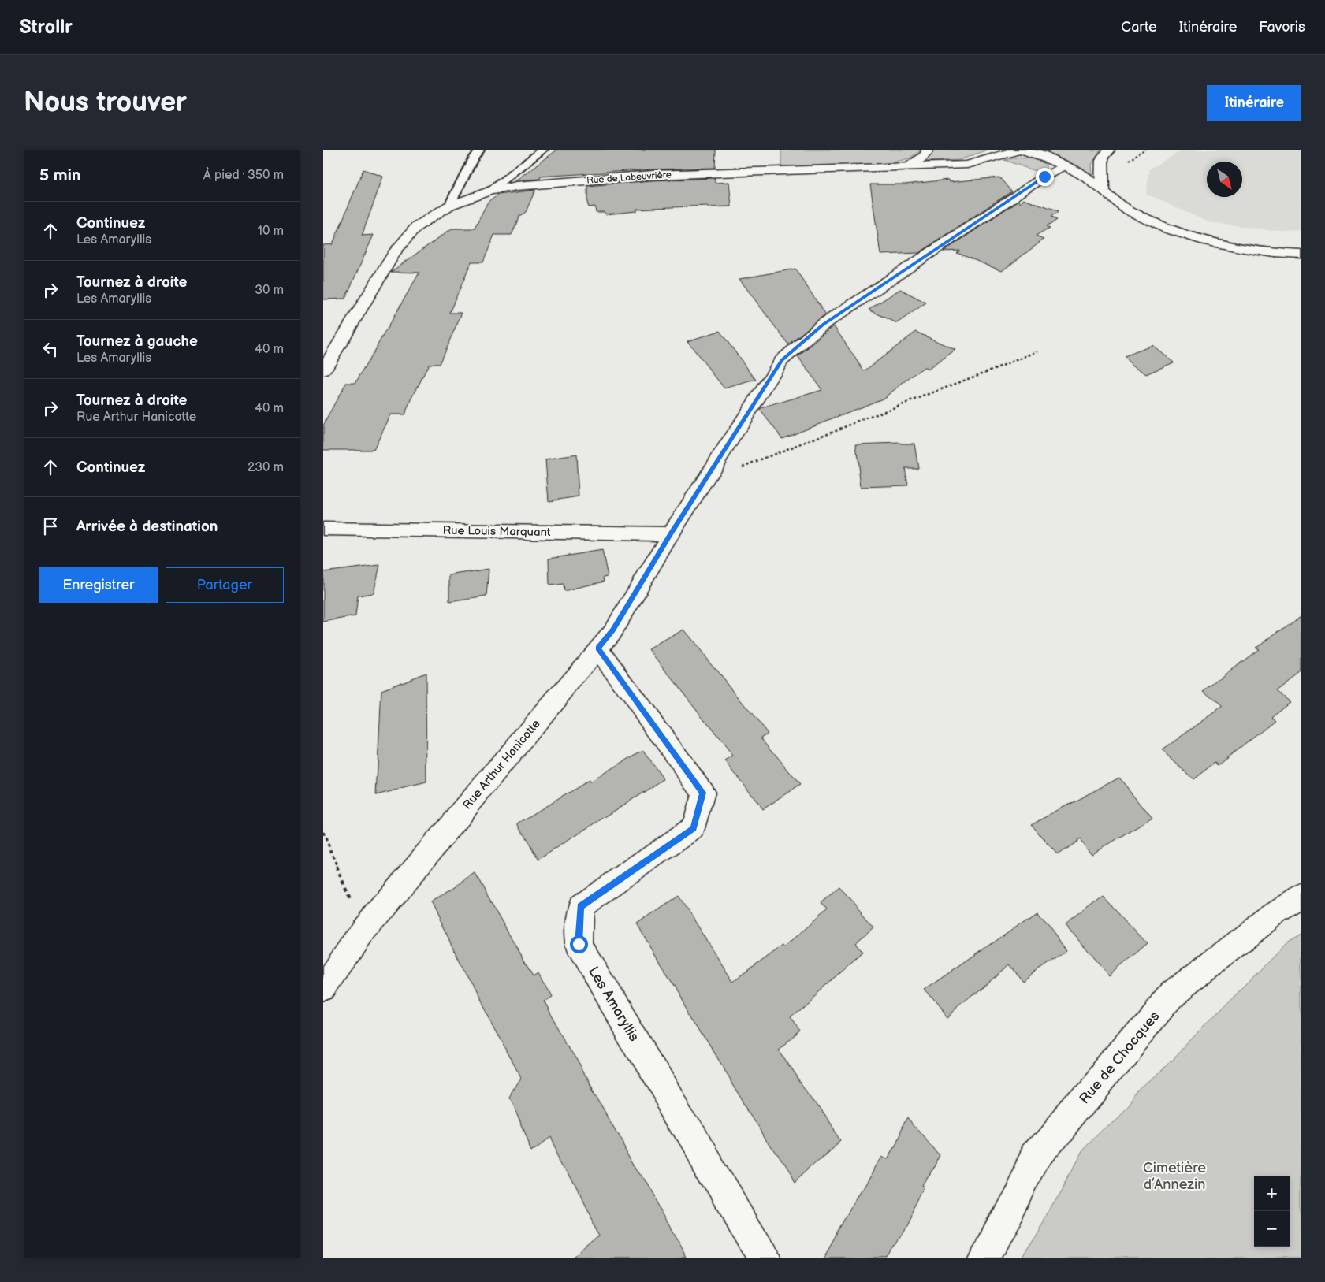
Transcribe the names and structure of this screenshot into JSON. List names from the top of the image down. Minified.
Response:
{"streets":{"street":["Rue de Labeuvrière","Rue Louis Marquant","Rue Arthur Hanicotte","Les Amaryllis","Rue de Chocques"]},"crossings":[["Rue Louis Marquant","Rue Arthur Hanicotte"],["Rue Arthur Hanicotte","Les Amaryllis"]],"parks":["Cimetière d’Annezin"],"north":"bottom right","page":{"header":"Strollr","nav":["Carte","Itinéraire","Favoris"],"buttons":["Itinéraire",["Enregistrer","Partager"]],"title":"Nous trouver","heading":["5 min","À pied · 350 m"],"list":[["Continuez","Les Amaryllis","10 m"],["Tournez à droite","Les Amaryllis","30 m"],["Tournez à gauche","Les Amaryllis","40 m"],["Tournez à droite","Rue Arthur Hanicotte","40 m"],["Continuez","230 m"],"Arrivée à destination"],"map_buttons":["+","−"]}}
